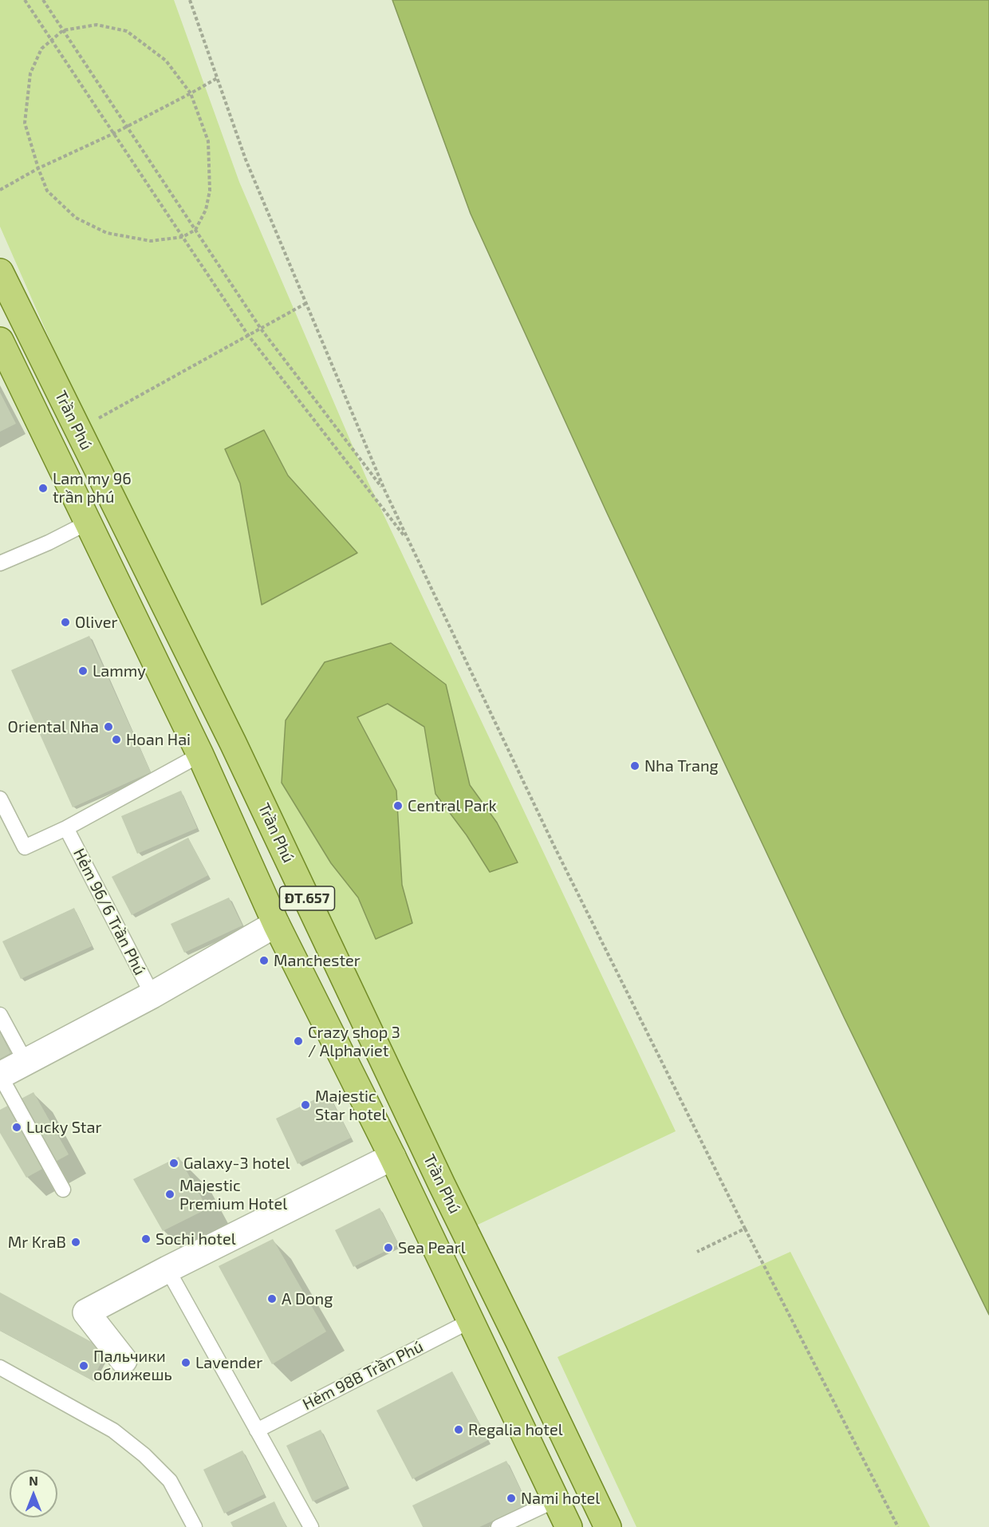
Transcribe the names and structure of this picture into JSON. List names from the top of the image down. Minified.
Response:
{"streets":{"main road":["Trần Phú","ĐT.657"],"lane":["Hẻm 96/6 Trần Phú","Hẻm 98B Trần Phú"]},"crossings":[["Trần Phú","Hẻm 98B Trần Phú"]],"places":["Lam my 96 trần phú","Oliver","Lammy","Oriental Nha","Hoan Hai","Nha Trang","Central Park","Manchester","Crazy shop 3 / Alphaviet","Majestic Star hotel","Lucky Star","Galaxy-3 hotel","Majestic Premium Hotel","Sochi hotel","Mr KraB","Sea Pearl","A Dong","Lavender","Пальчики оближешь","Regalia hotel","Nami hotel"],"north":"top"}
